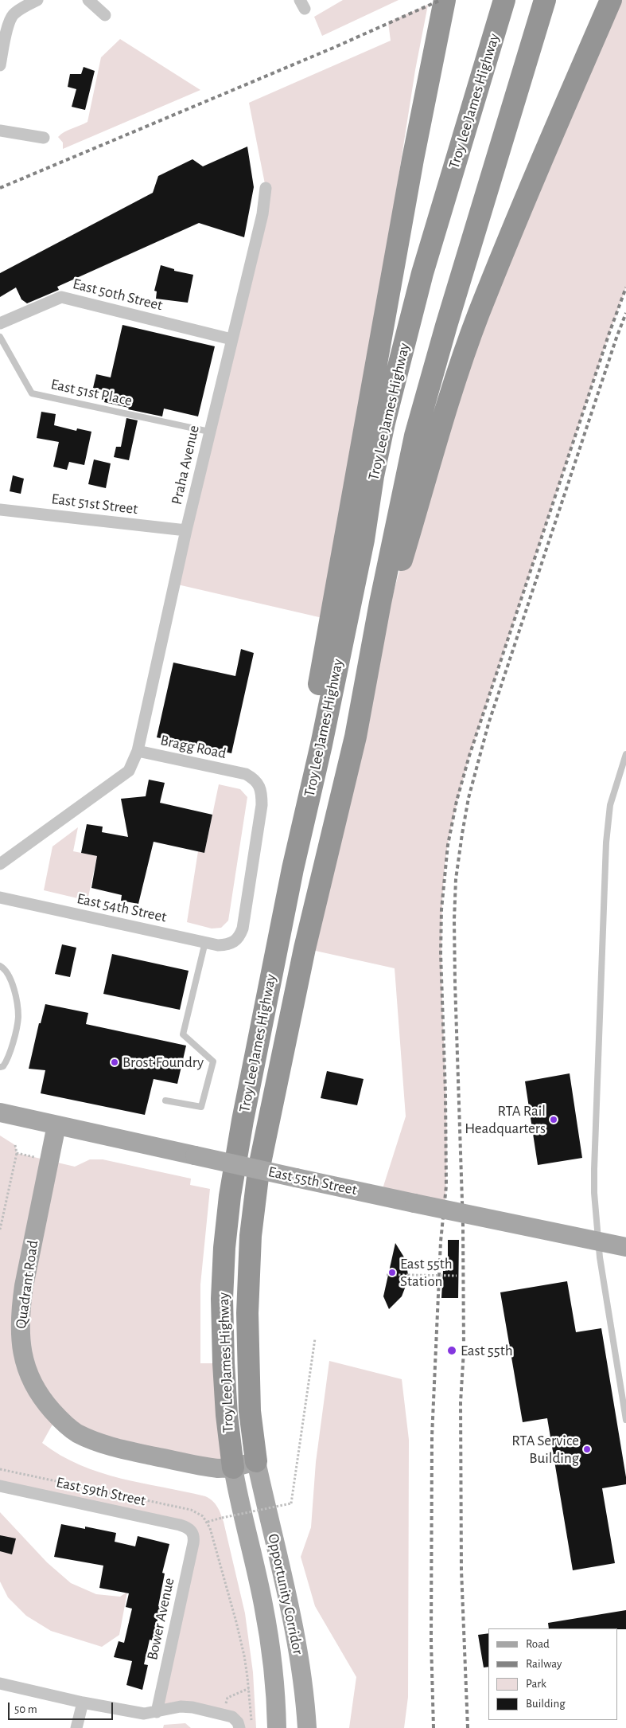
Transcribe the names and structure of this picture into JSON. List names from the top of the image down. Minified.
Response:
{"streets":{"highway":["Troy Lee James Highway"],"main road":["East 55th Street","Quadrant Road","Opportunity Corridor"],"street":["East 50th Street","Praha Avenue","East 51st Street","Bragg Road","East 54th Street","East 59th Street","Bower Avenue"],"lane":["East 51st Place"]},"crossings":[["Troy Lee James Highway","Quadrant Road"],["Troy Lee James Highway","Opportunity Corridor"],["East 50th Street","Praha Avenue"],["East 51st Place","Praha Avenue"],["Praha Avenue","East 51st Street"],["Praha Avenue","Bragg Road"],["Bragg Road","East 54th Street"],["East 55th Street","Quadrant Road"],["Quadrant Road","Opportunity Corridor"],["East 59th Street","Bower Avenue"]],"places":["Brost Foundry","RTA Rail Headquarters","East 55th Station","East 55th","RTA Service Building"],"legend":["Road","Railway","Park","Building"],"scale_bar":"50 m"}
